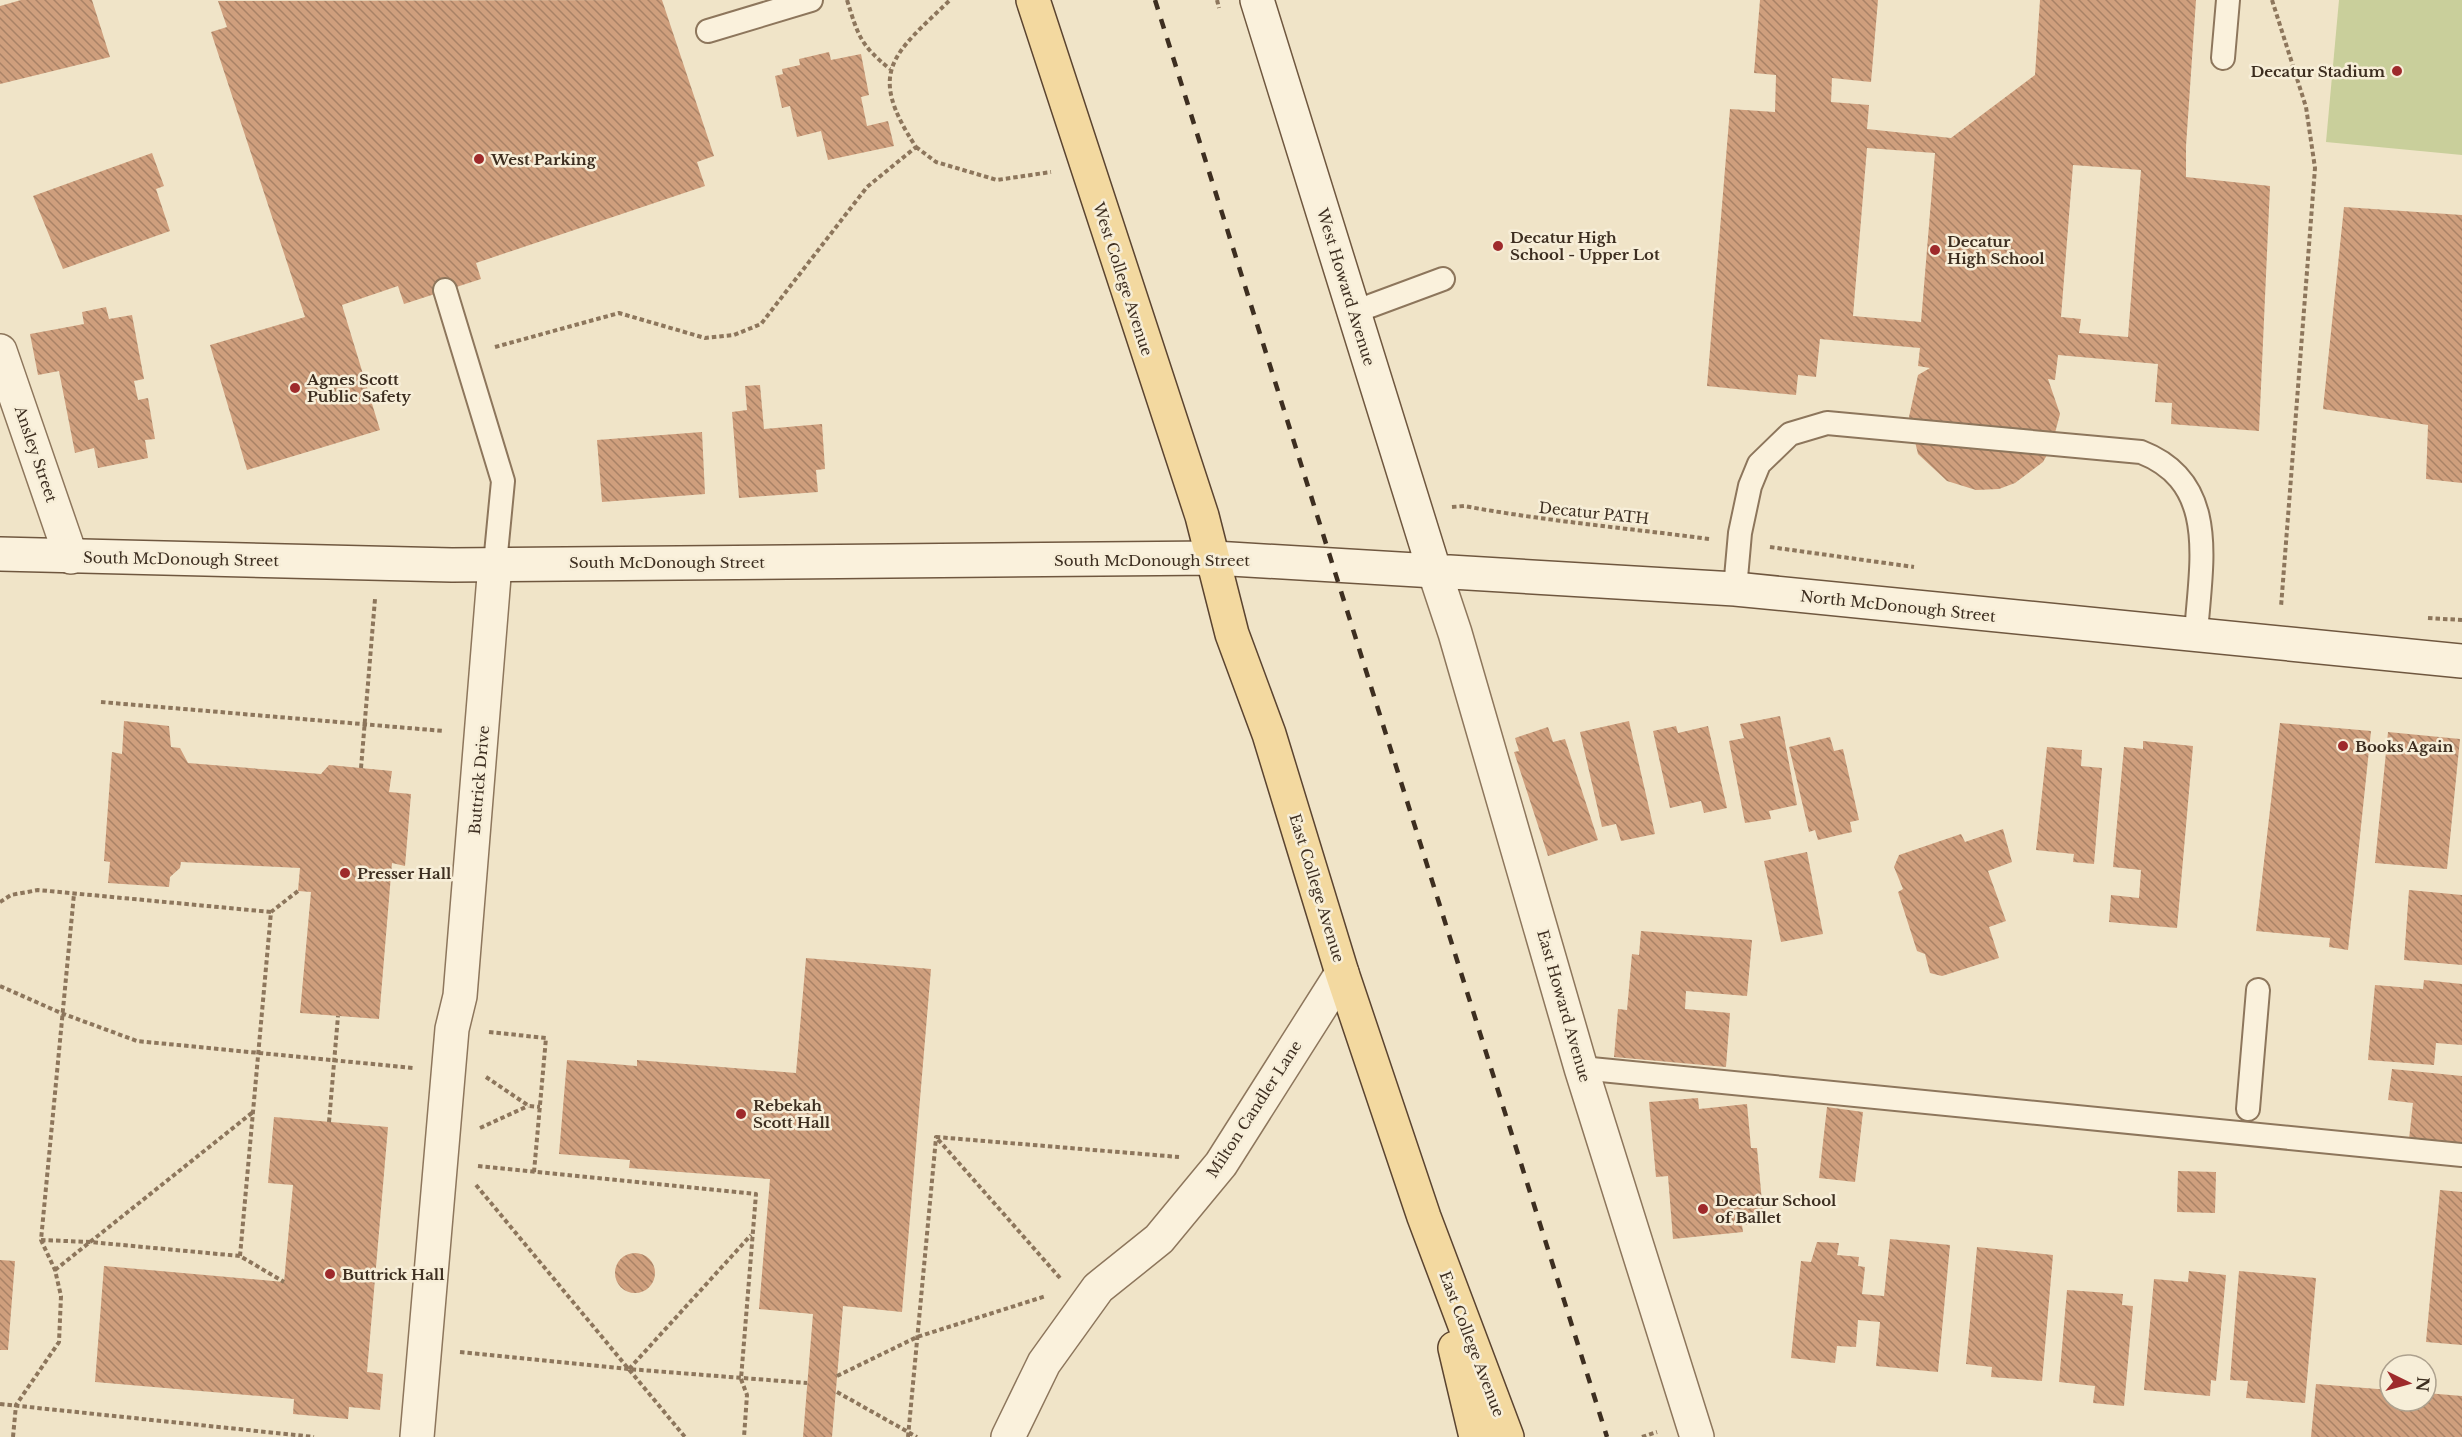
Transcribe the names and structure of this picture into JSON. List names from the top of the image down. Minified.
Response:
{"streets":{"main road":["West College Avenue","East College Avenue"],"street":["West Howard Avenue","Ansley Street","South McDonough Street","North McDonough Street","Buttrick Drive","East Howard Avenue","Milton Candler Lane"],"path":["Decatur PATH"]},"crossings":[["West College Avenue","South McDonough Street"],["West College Avenue","East College Avenue"],["West Howard Avenue","North McDonough Street"],["West Howard Avenue","East Howard Avenue"],["Ansley Street","South McDonough Street"],["South McDonough Street","North McDonough Street"],["South McDonough Street","Buttrick Drive"],["South McDonough Street","East College Avenue"],["North McDonough Street","East Howard Avenue"],["East College Avenue","Milton Candler Lane"]],"places":["Decatur Stadium","West Parking","Decatur High School - Upper Lot","Decatur High School","Agnes Scott Public Safety","Books Again","Presser Hall","Rebekah Scott Hall","Decatur School of Ballet","Buttrick Hall"],"north":"right"}
